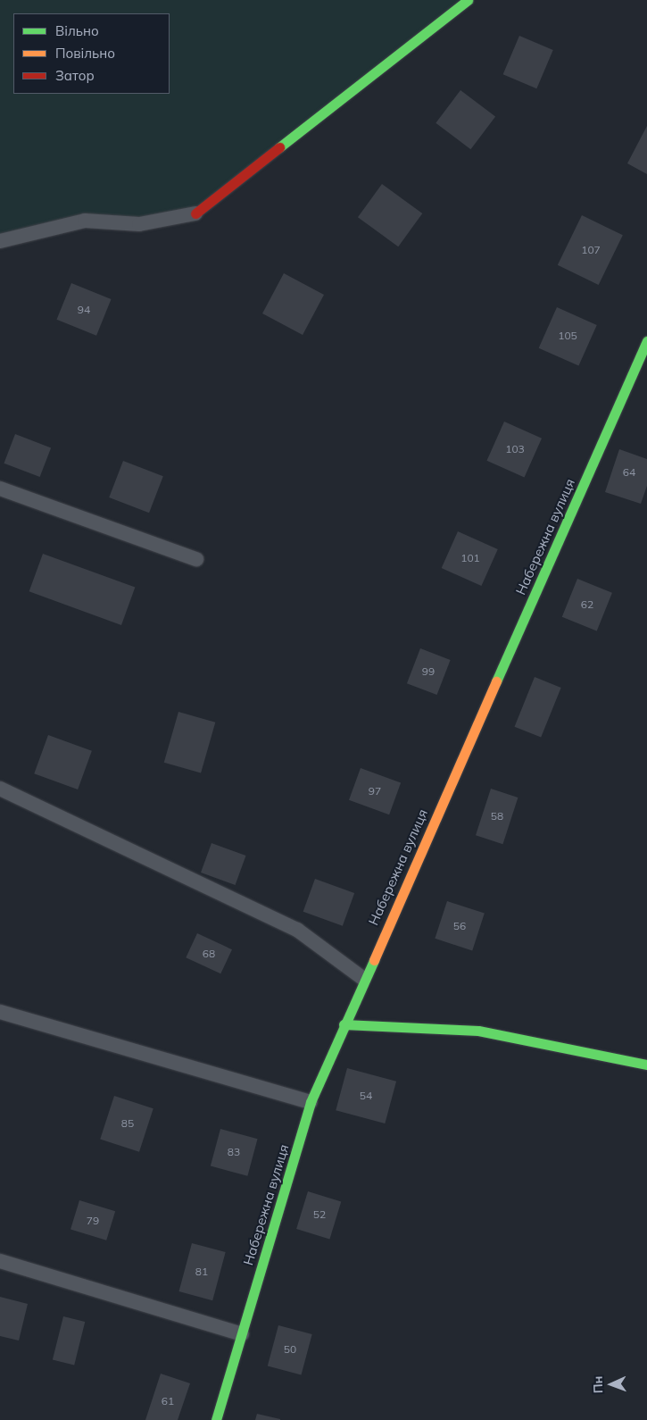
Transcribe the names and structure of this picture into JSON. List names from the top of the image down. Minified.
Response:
{"streets":{"street":["Набережна вулиця"]},"house_numbers":["107","94","105","103","64","101","62","99","97","58","56","68","54","85","83","52","79","81","50","61"],"legend":["Вільно","Повільно","Затор"],"north":"left"}
